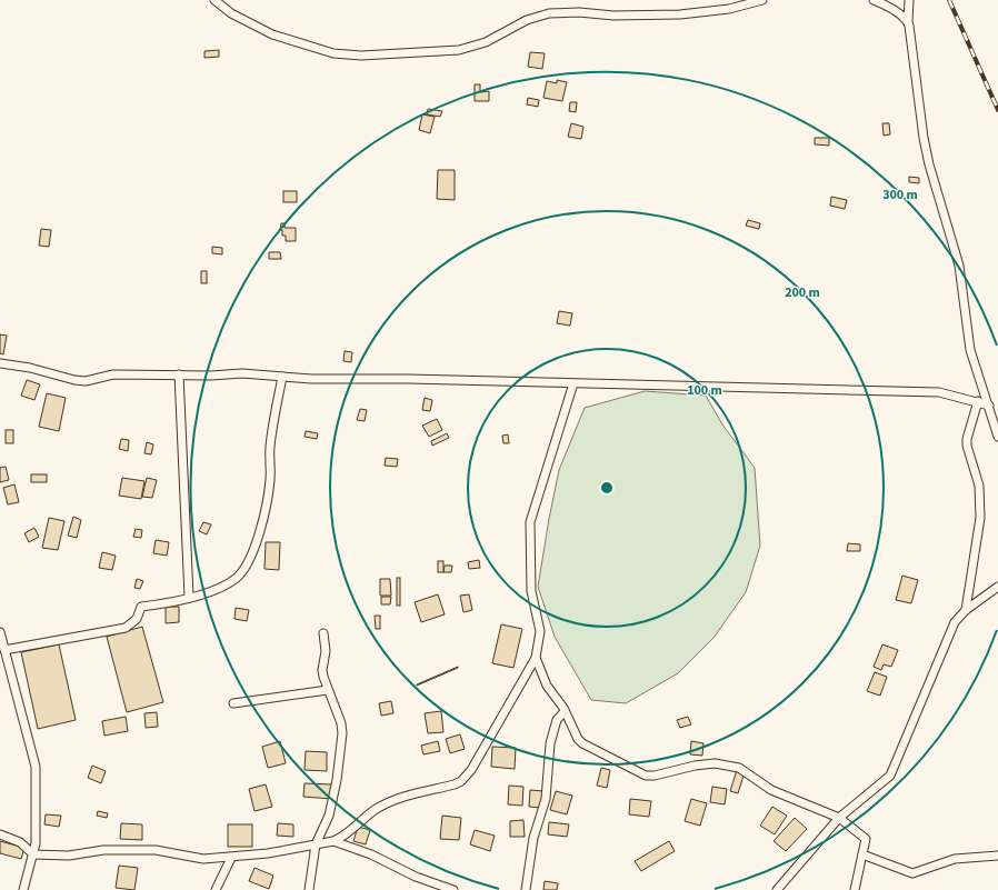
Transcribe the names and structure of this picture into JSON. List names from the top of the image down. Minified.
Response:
{"rings":["300 m","200 m","100 m"]}
